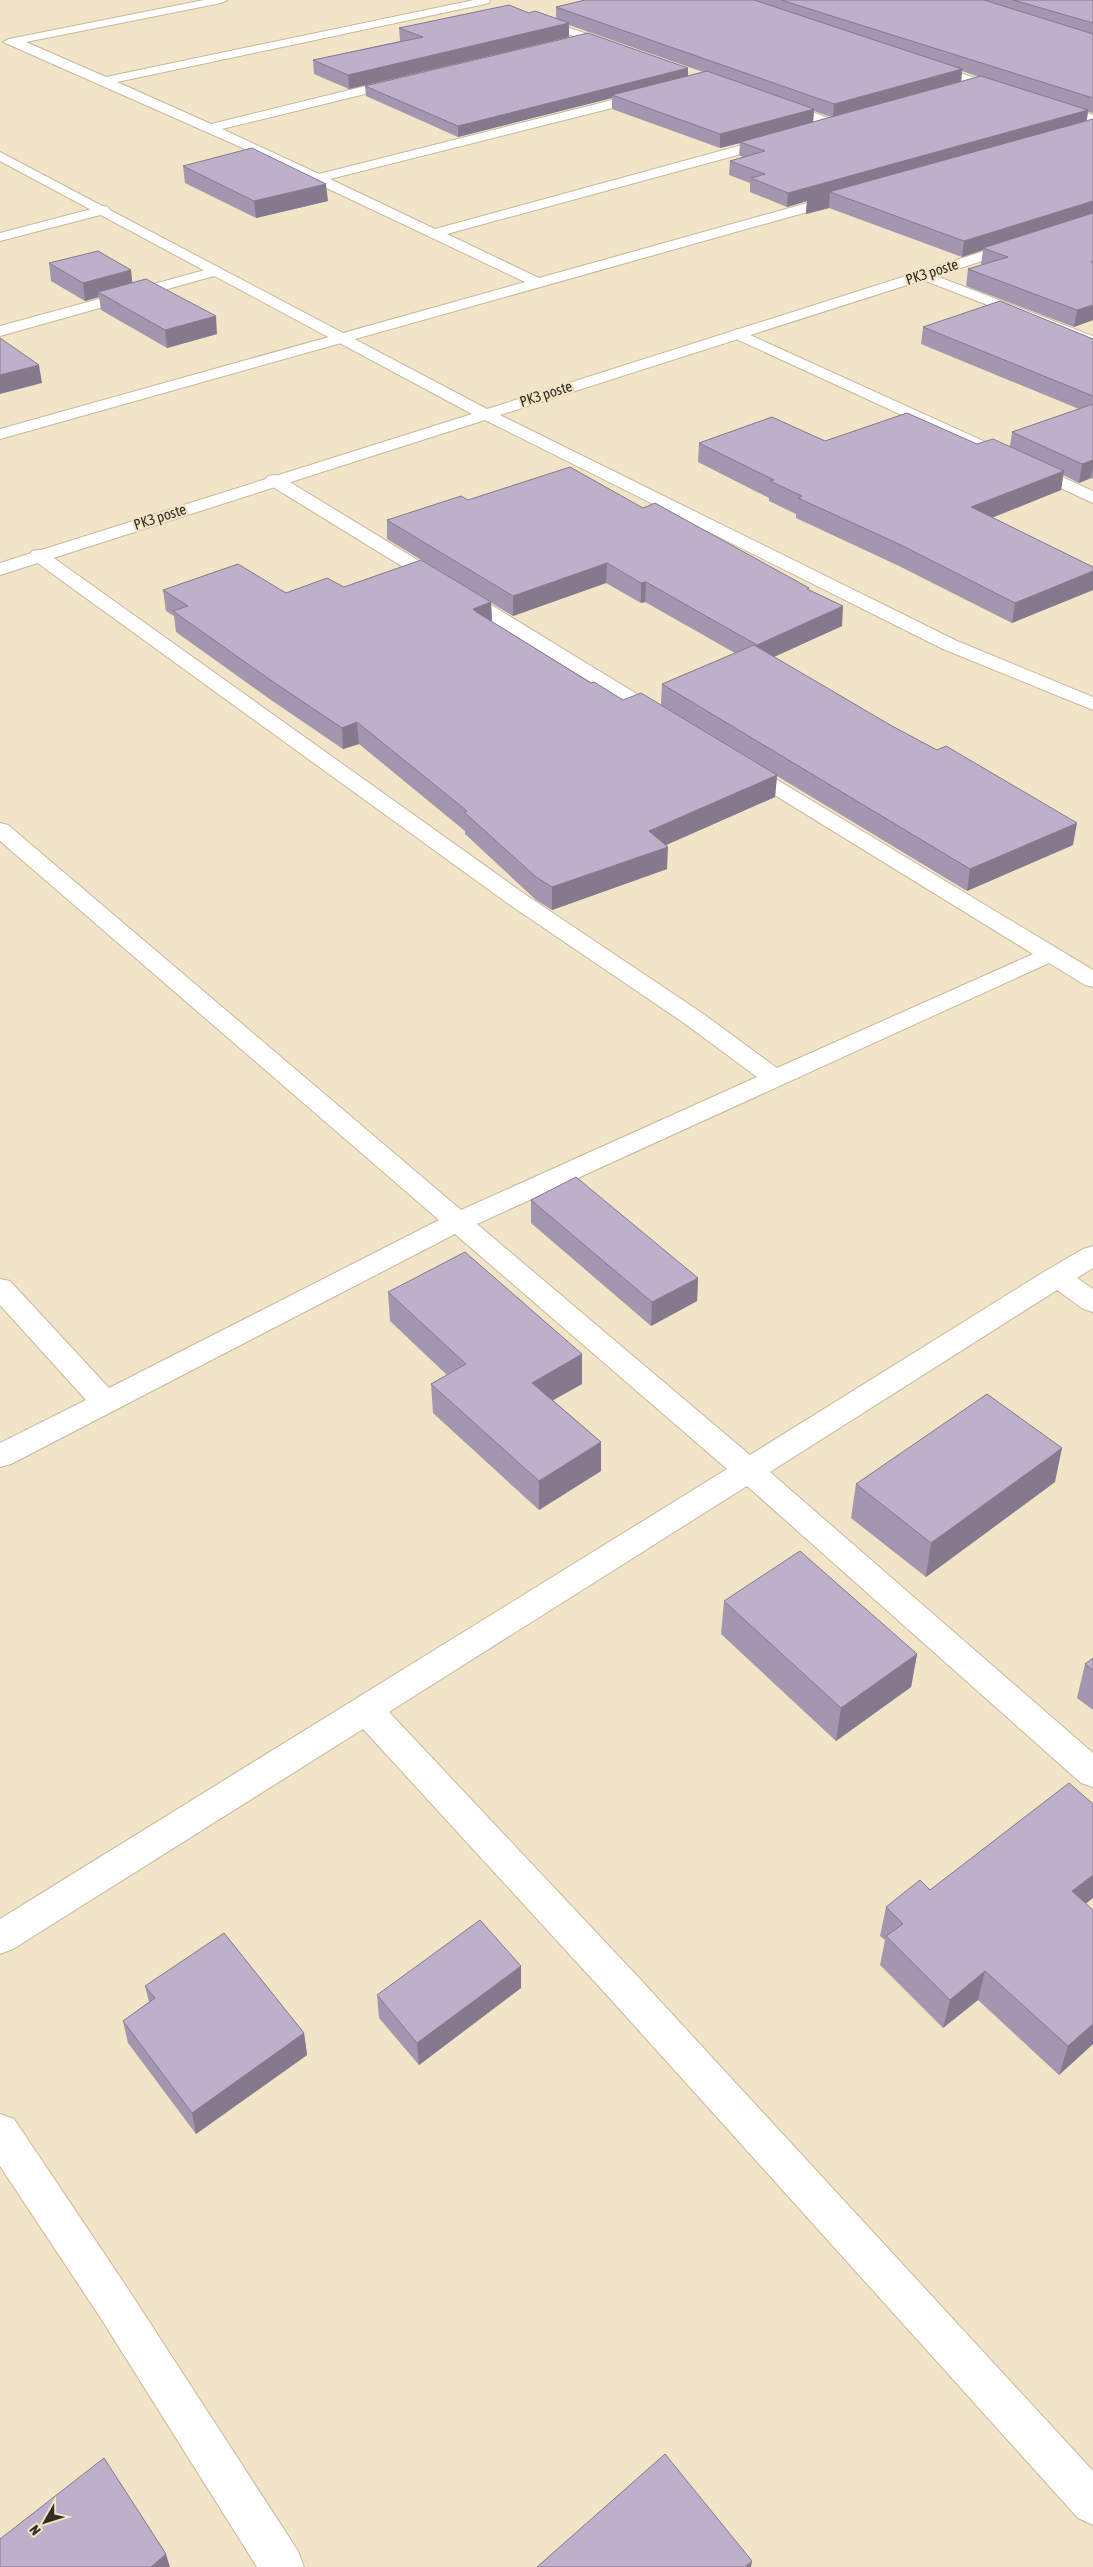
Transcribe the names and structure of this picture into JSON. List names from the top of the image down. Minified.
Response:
{"streets":{"street":["PK3 poste"]},"north":"bottom left"}
